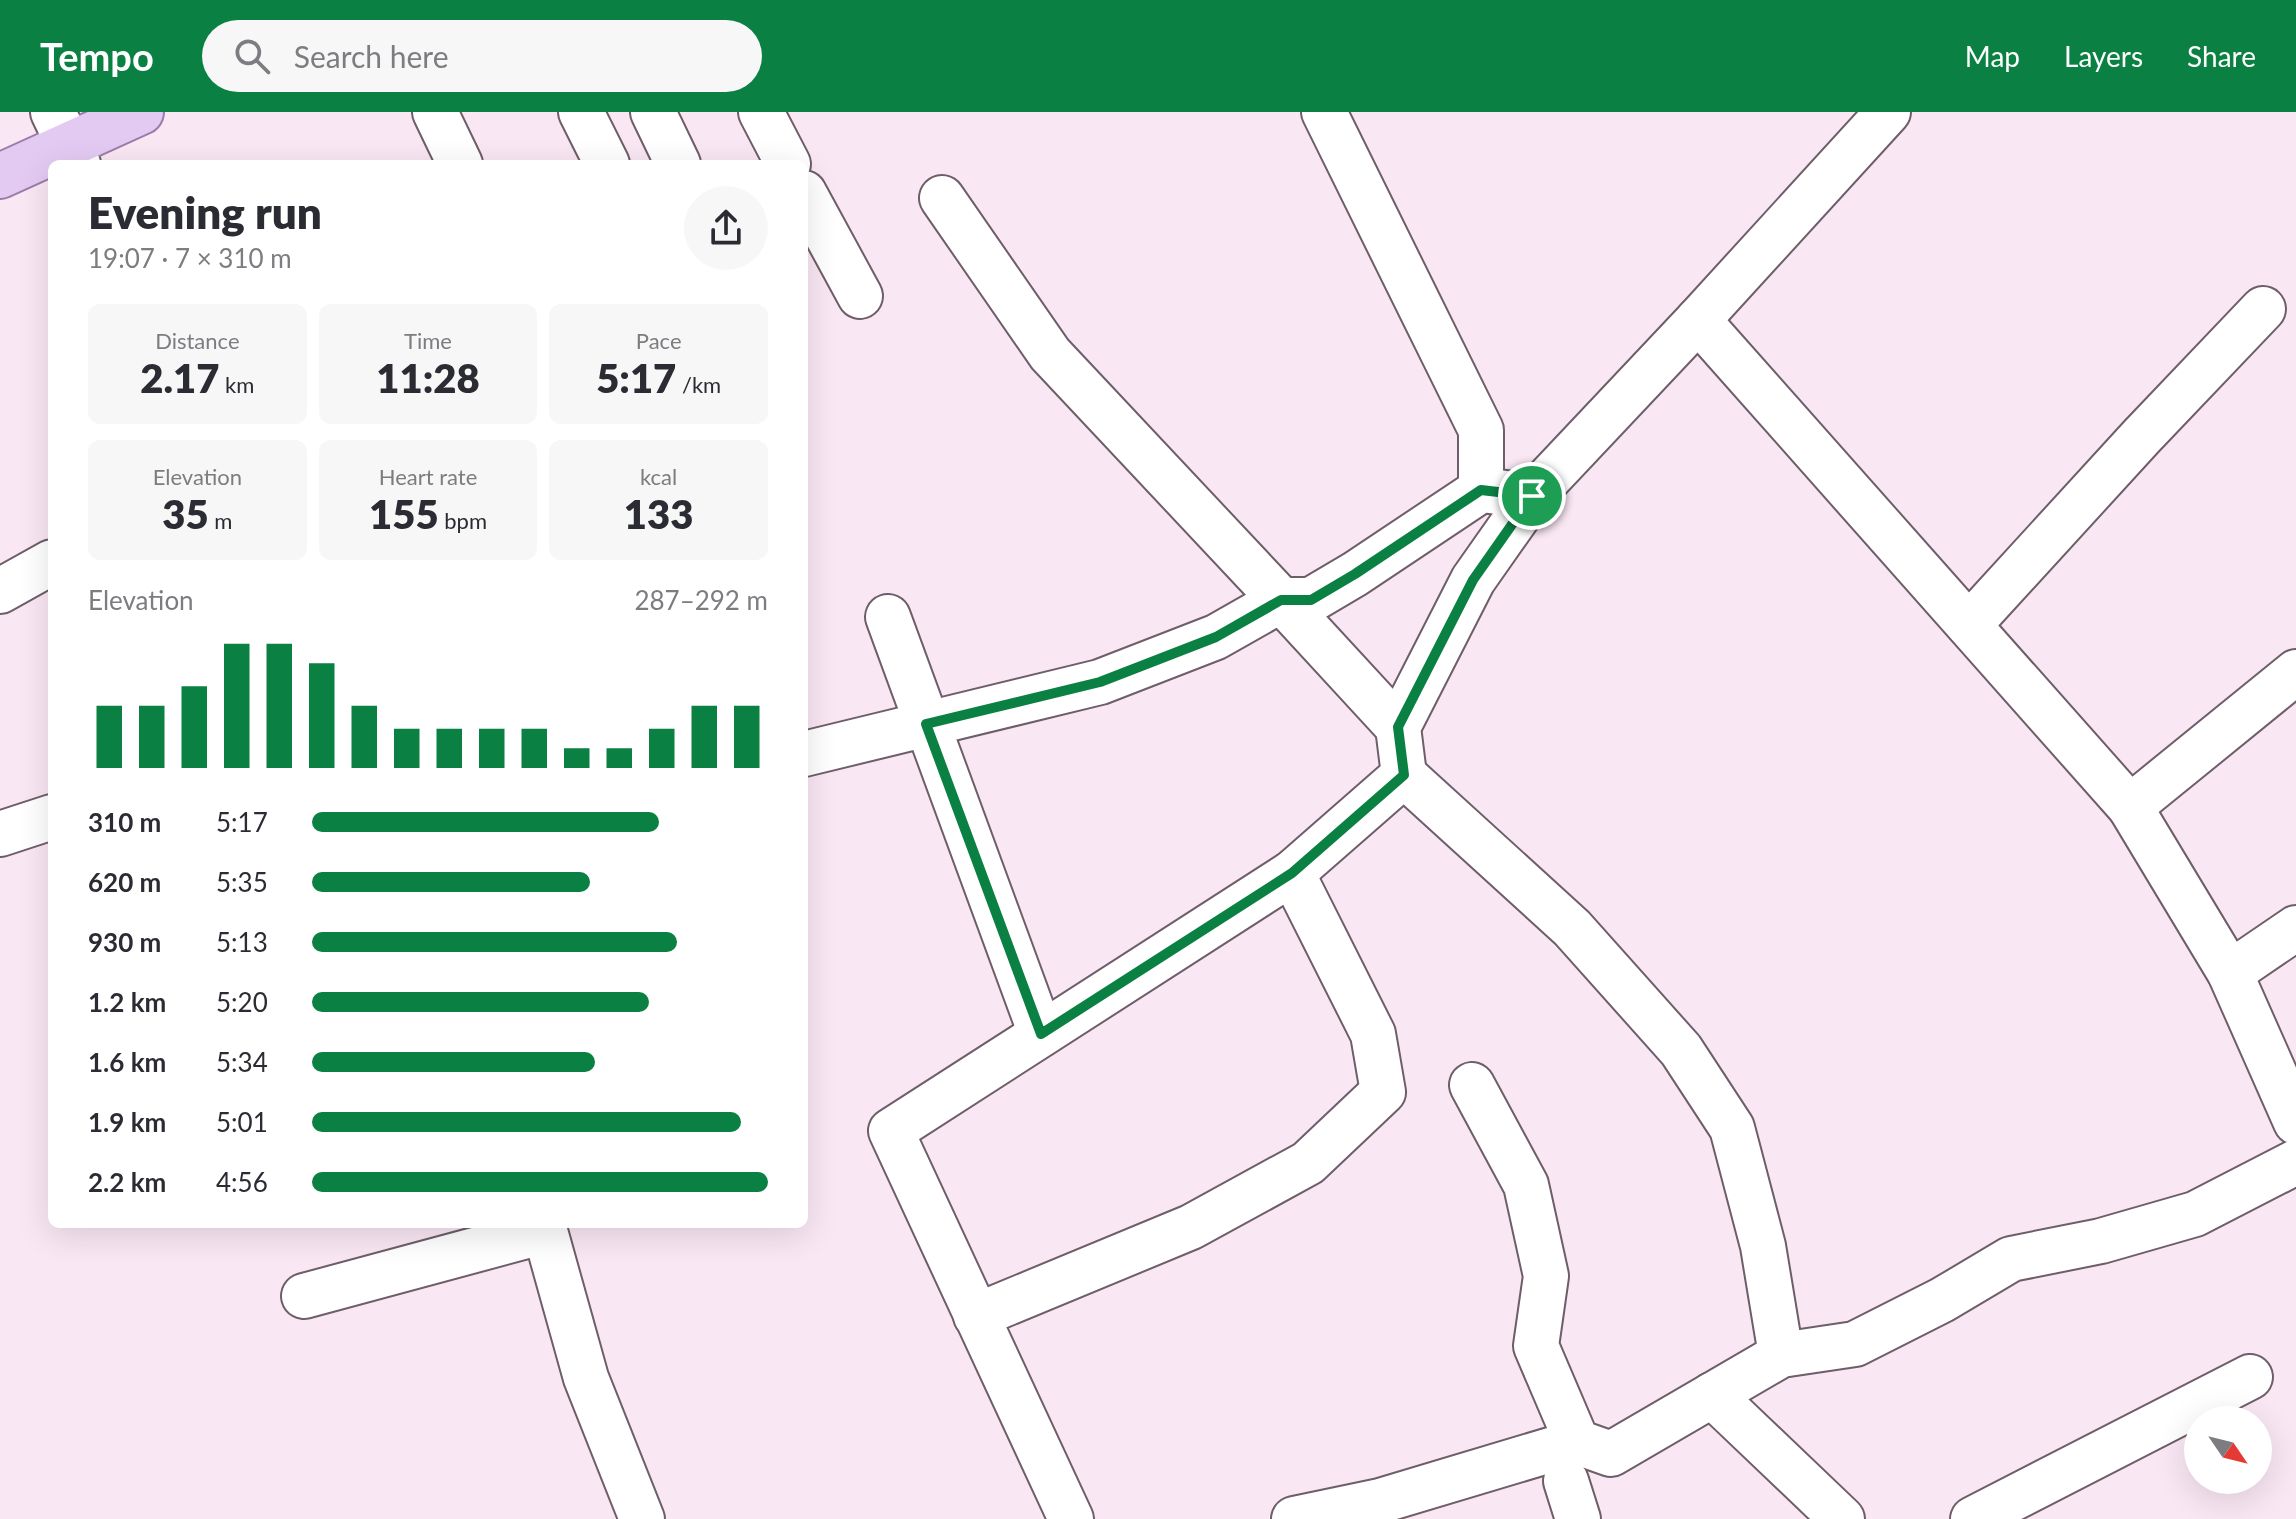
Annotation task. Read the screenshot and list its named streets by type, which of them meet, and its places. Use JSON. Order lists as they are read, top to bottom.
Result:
{
  "north": "bottom right",
  "page": {
    "header": "Tempo",
    "search": "Search here",
    "nav": ["Map", "Layers", "Share"],
    "heading": ["Evening run", "19:07 · 7 × 310 m"],
    "stats": [
      ["Distance", "2.17 km"],
      ["Time", "11:28"],
      ["Pace", "5:17 /km"],
      ["Elevation", "35 m"],
      ["Heart rate", "155 bpm"],
      ["kcal", "133"]
    ],
    "chart": ["Elevation", "287–292 m"],
    "list": [
      {
        "name": "310 m",
        "note": "5:17"
      },
      {
        "name": "620 m",
        "note": "5:35"
      },
      {
        "name": "930 m",
        "note": "5:13"
      },
      {
        "name": "1.2 km",
        "note": "5:20"
      },
      {
        "name": "1.6 km",
        "note": "5:34"
      },
      {
        "name": "1.9 km",
        "note": "5:01"
      },
      {
        "name": "2.2 km",
        "note": "4:56"
      }
    ]
  }
}
